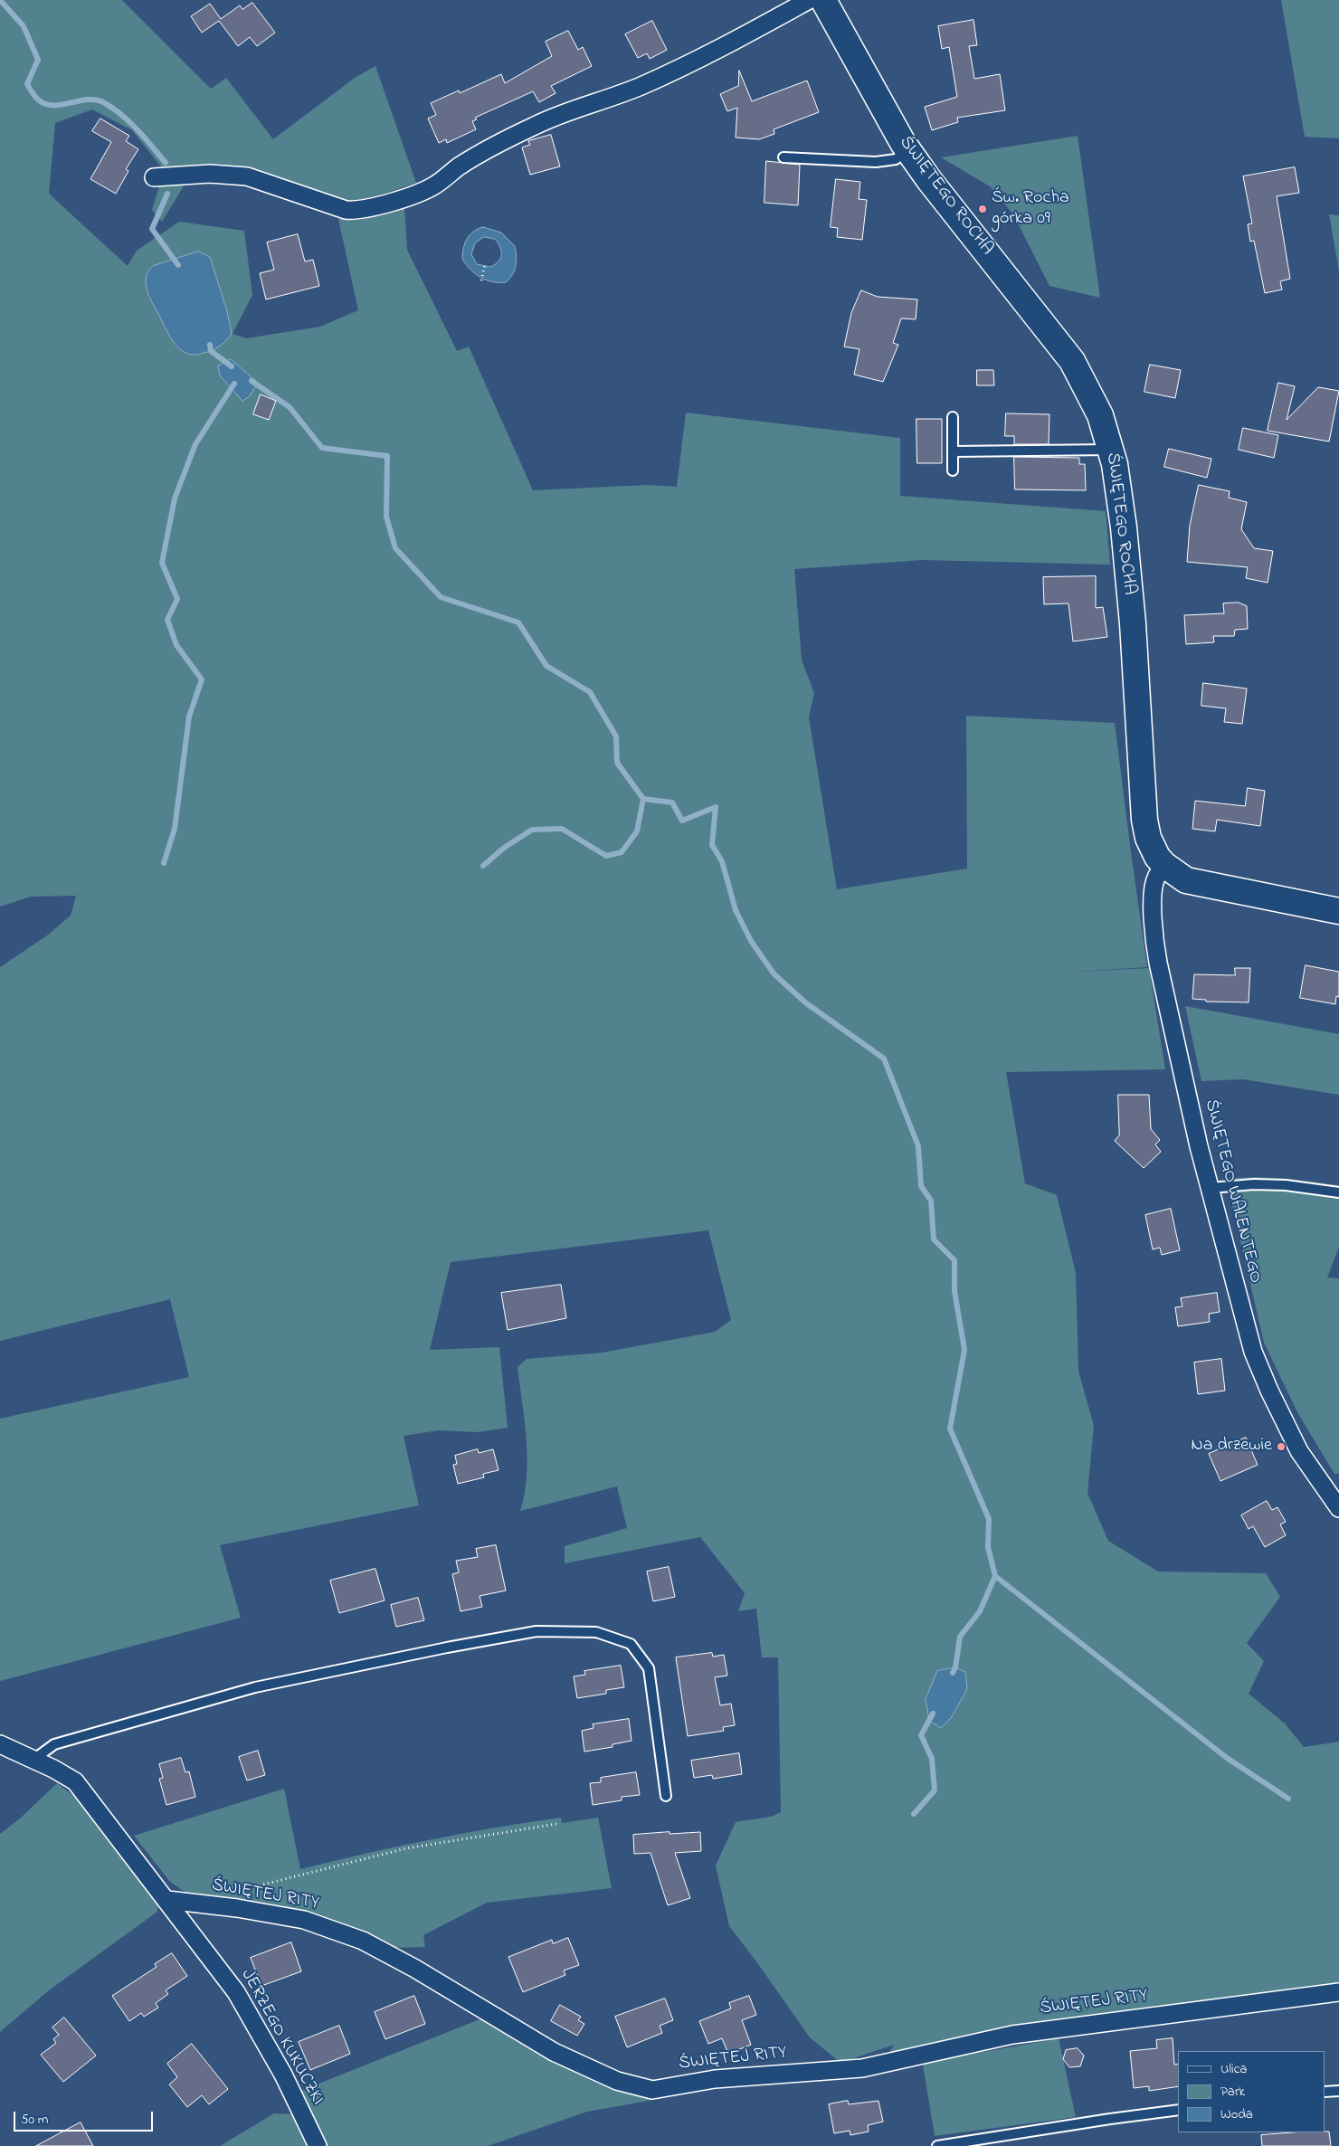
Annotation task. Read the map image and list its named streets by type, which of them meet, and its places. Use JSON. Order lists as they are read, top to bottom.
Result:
{
  "streets": {
    "street": [
      "ŚWIĘTEGO ROCHA",
      "ŚWIĘTEGO WALENTEGO",
      "ŚWIĘTEJ RITY",
      "JERZEGO KUKUCZKI"
    ]
  },
  "crossings": [
    ["ŚWIĘTEGO ROCHA", "ŚWIĘTEGO WALENTEGO"],
    ["ŚWIĘTEJ RITY", "JERZEGO KUKUCZKI"]
  ],
  "places": ["Św. Rocha górka 09", "Na drzewie"],
  "legend": ["Ulica", "Park", "Woda"],
  "scale_bar": "50 m"
}
